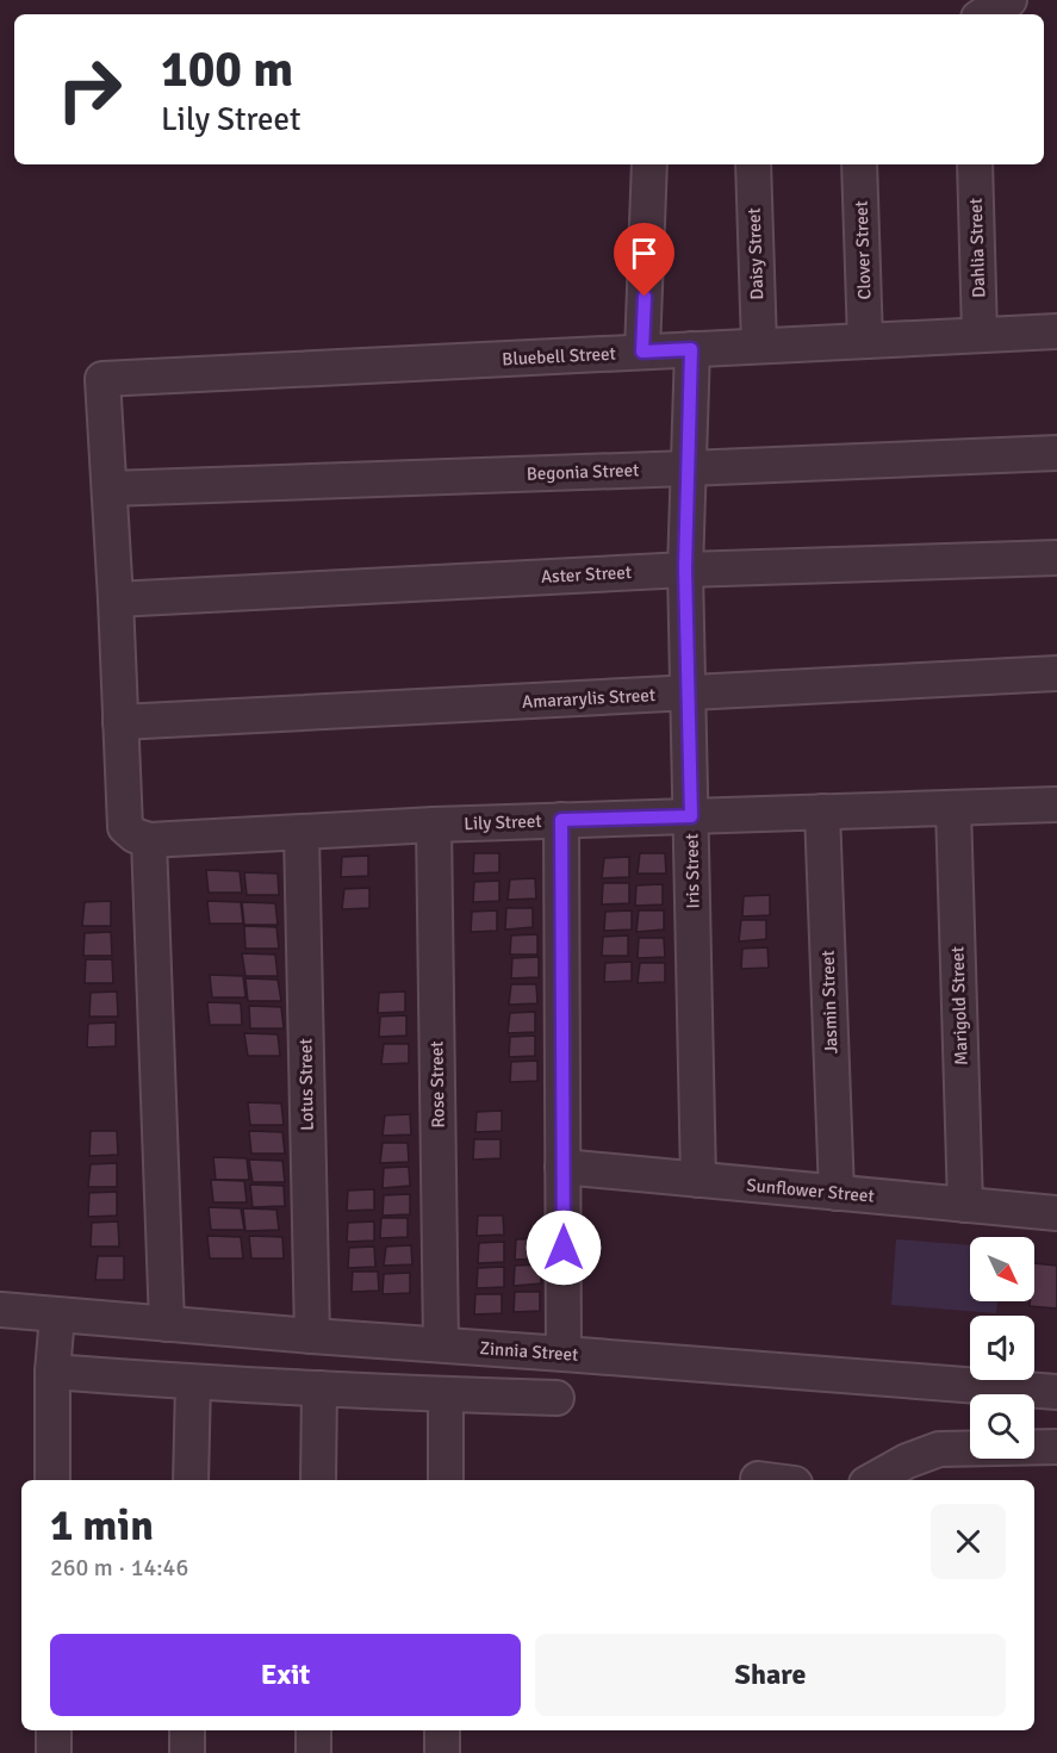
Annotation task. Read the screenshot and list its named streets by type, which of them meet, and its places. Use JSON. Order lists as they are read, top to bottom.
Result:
{
  "streets": {
    "street": [
      "Dahlia Street",
      "Clover Street",
      "Daisy Street",
      "Bluebell Street",
      "Begonia Street",
      "Aster Street",
      "Amararylis Street",
      "Lily Street",
      "Iris Street",
      "Jasmin Street",
      "Marigold Street",
      "Lotus Street",
      "Rose Street",
      "Sunflower Street",
      "Zinnia Street"
    ]
  },
  "crossings": [
    ["Dahlia Street", "Bluebell Street"],
    ["Clover Street", "Bluebell Street"],
    ["Daisy Street", "Bluebell Street"],
    ["Bluebell Street", "Begonia Street"],
    ["Bluebell Street", "Iris Street"],
    ["Begonia Street", "Iris Street"],
    ["Aster Street", "Iris Street"],
    ["Amararylis Street", "Iris Street"],
    ["Lily Street", "Iris Street"],
    ["Lily Street", "Jasmin Street"],
    ["Lily Street", "Marigold Street"],
    ["Lily Street", "Lotus Street"],
    ["Lily Street", "Rose Street"],
    ["Iris Street", "Sunflower Street"],
    ["Jasmin Street", "Sunflower Street"],
    ["Marigold Street", "Sunflower Street"],
    ["Lotus Street", "Zinnia Street"],
    ["Rose Street", "Zinnia Street"]
  ],
  "north": "bottom right",
  "page": {
    "turn": ["100 m", "Lily Street"],
    "heading": ["1 min", "260 m · 14:46"],
    "buttons": ["Exit", "Share"]
  }
}
